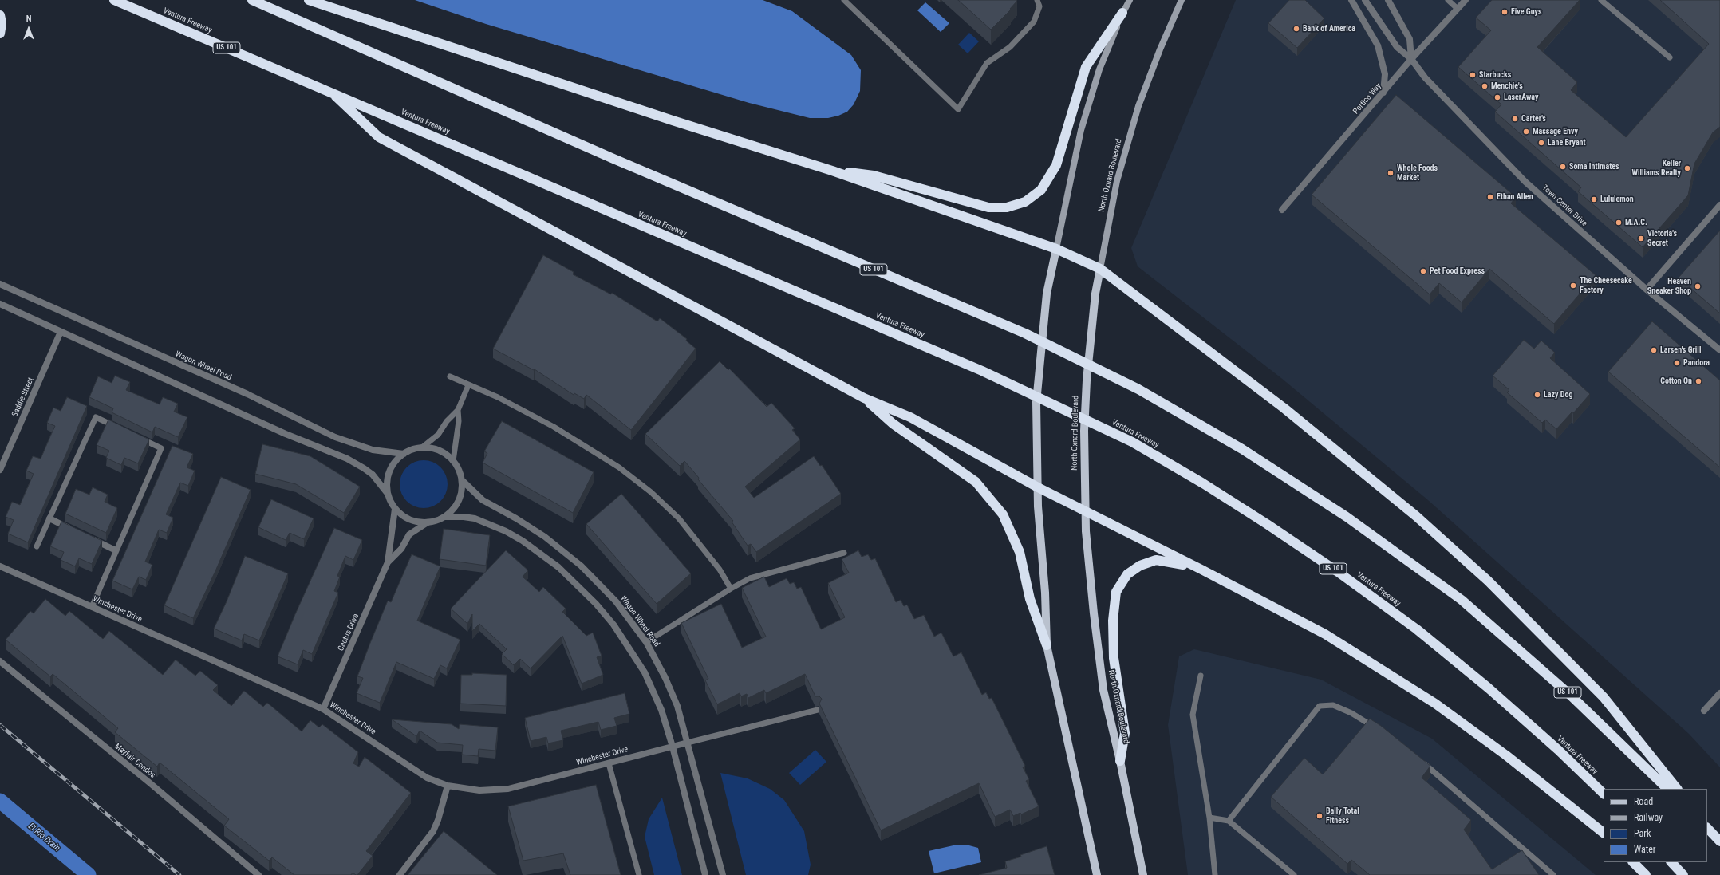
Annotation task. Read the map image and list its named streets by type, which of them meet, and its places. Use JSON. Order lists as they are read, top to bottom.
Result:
{
  "streets": {
    "highway": ["Ventura Freeway", "US 101"],
    "main road": ["North Oxnard Boulevard"],
    "street": [
      "Portico Way",
      "Town Center Drive",
      "Wagon Wheel Road",
      "Saddle Street",
      "Winchester Drive",
      "Cactus Drive",
      "Mayfair Condos"
    ]
  },
  "crossings": [
    ["Portico Way", "Town Center Drive"],
    ["Wagon Wheel Road", "Winchester Drive"],
    ["Wagon Wheel Road", "Cactus Drive"],
    ["Winchester Drive", "Cactus Drive"]
  ],
  "water": ["El Rio Drain"],
  "places": [
    "Five Guys",
    "Bank of America",
    "Starbucks",
    "Menchie's",
    "LaserAway",
    "Carter's",
    "Massage Envy",
    "Lane Bryant",
    "Soma Intimates",
    "Keller Williams Realty",
    "Whole Foods Market",
    "Ethan Allen",
    "Lululemon",
    "M.A.C.",
    "Victoria's Secret",
    "Pet Food Express",
    "The Cheesecake Factory",
    "Heaven Sneaker Shop",
    "Larsen's Grill",
    "Pandora",
    "Cotton On",
    "Lazy Dog",
    "Bally Total Fitness"
  ],
  "legend": [
    "Road",
    "Railway",
    "Park",
    "Water"
  ],
  "north": "top"
}
